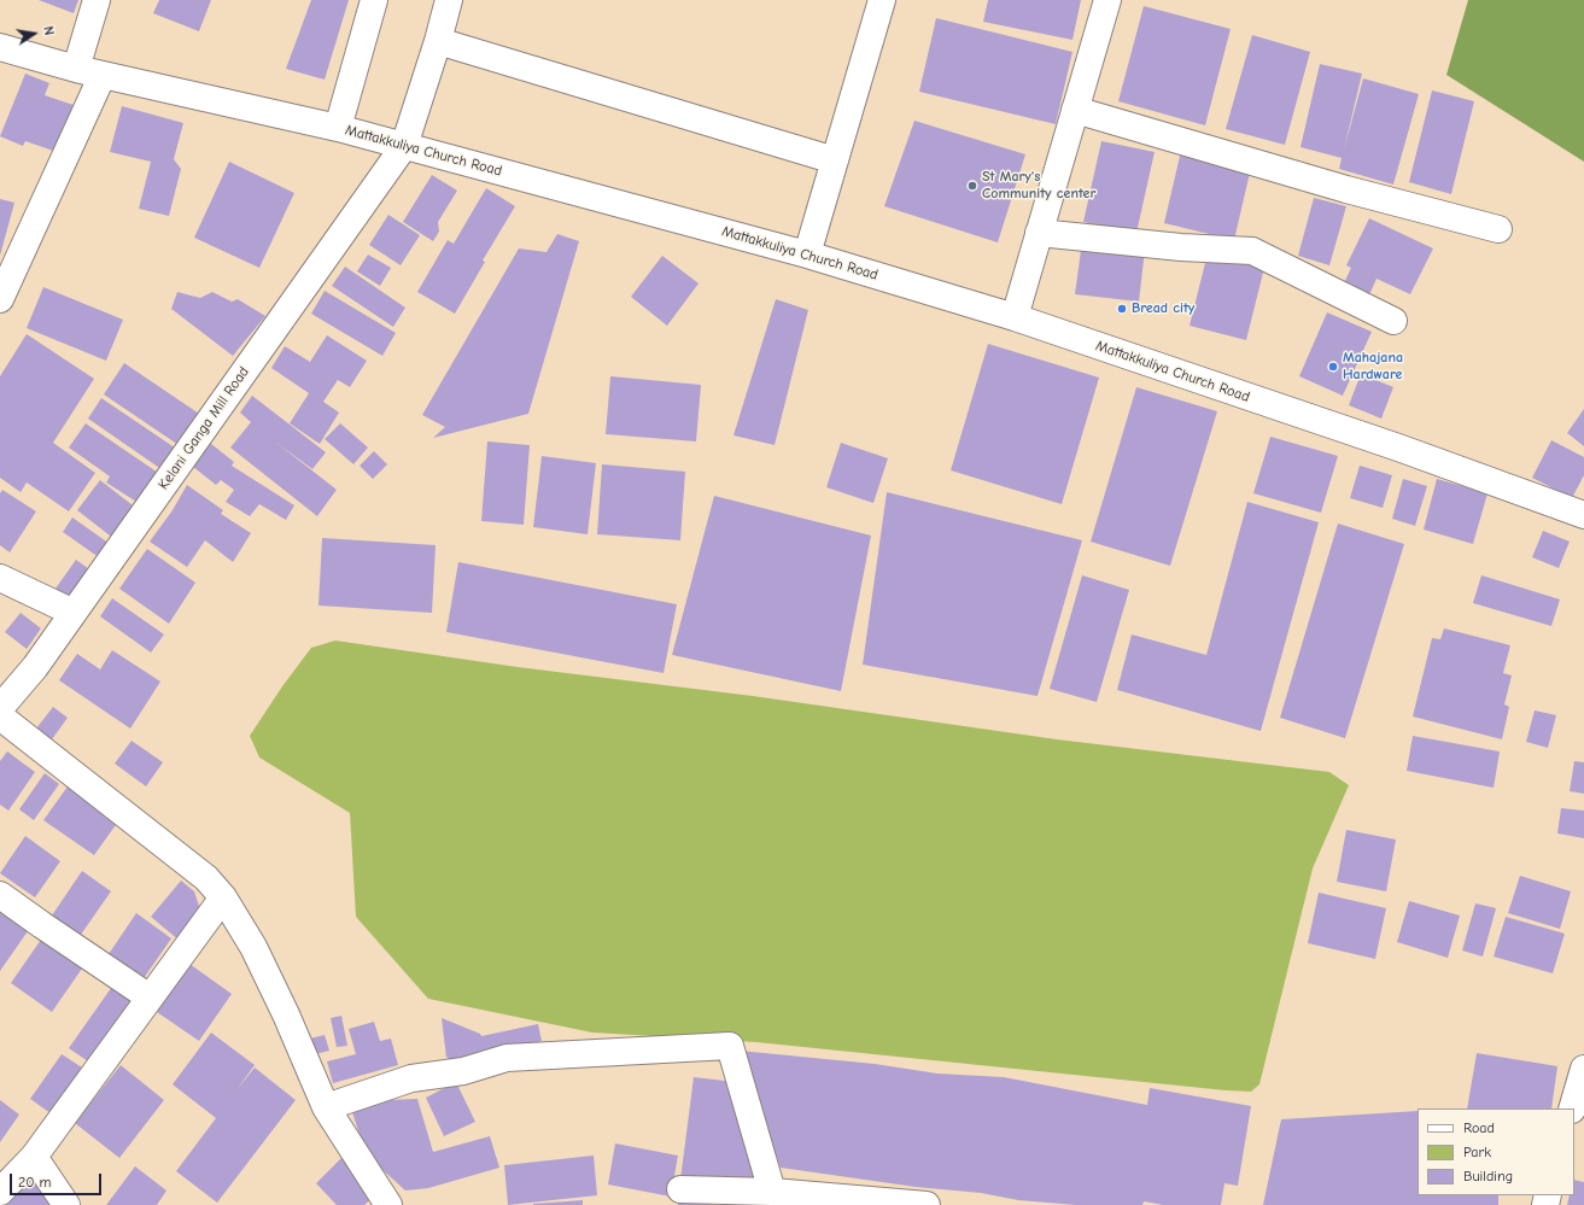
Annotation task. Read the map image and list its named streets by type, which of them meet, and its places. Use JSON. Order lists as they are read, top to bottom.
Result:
{
  "streets": {
    "street": ["Mattakkuliya Church Road", "Kelani Ganga Mill Road"]
  },
  "crossings": [
    ["Mattakkuliya Church Road", "Kelani Ganga Mill Road"]
  ],
  "places": ["St Mary's Community center", "Bread city", "Mahajana Hardware"],
  "legend": ["Road", "Park", "Building"],
  "scale_bar": "20 m",
  "north": "right"
}
